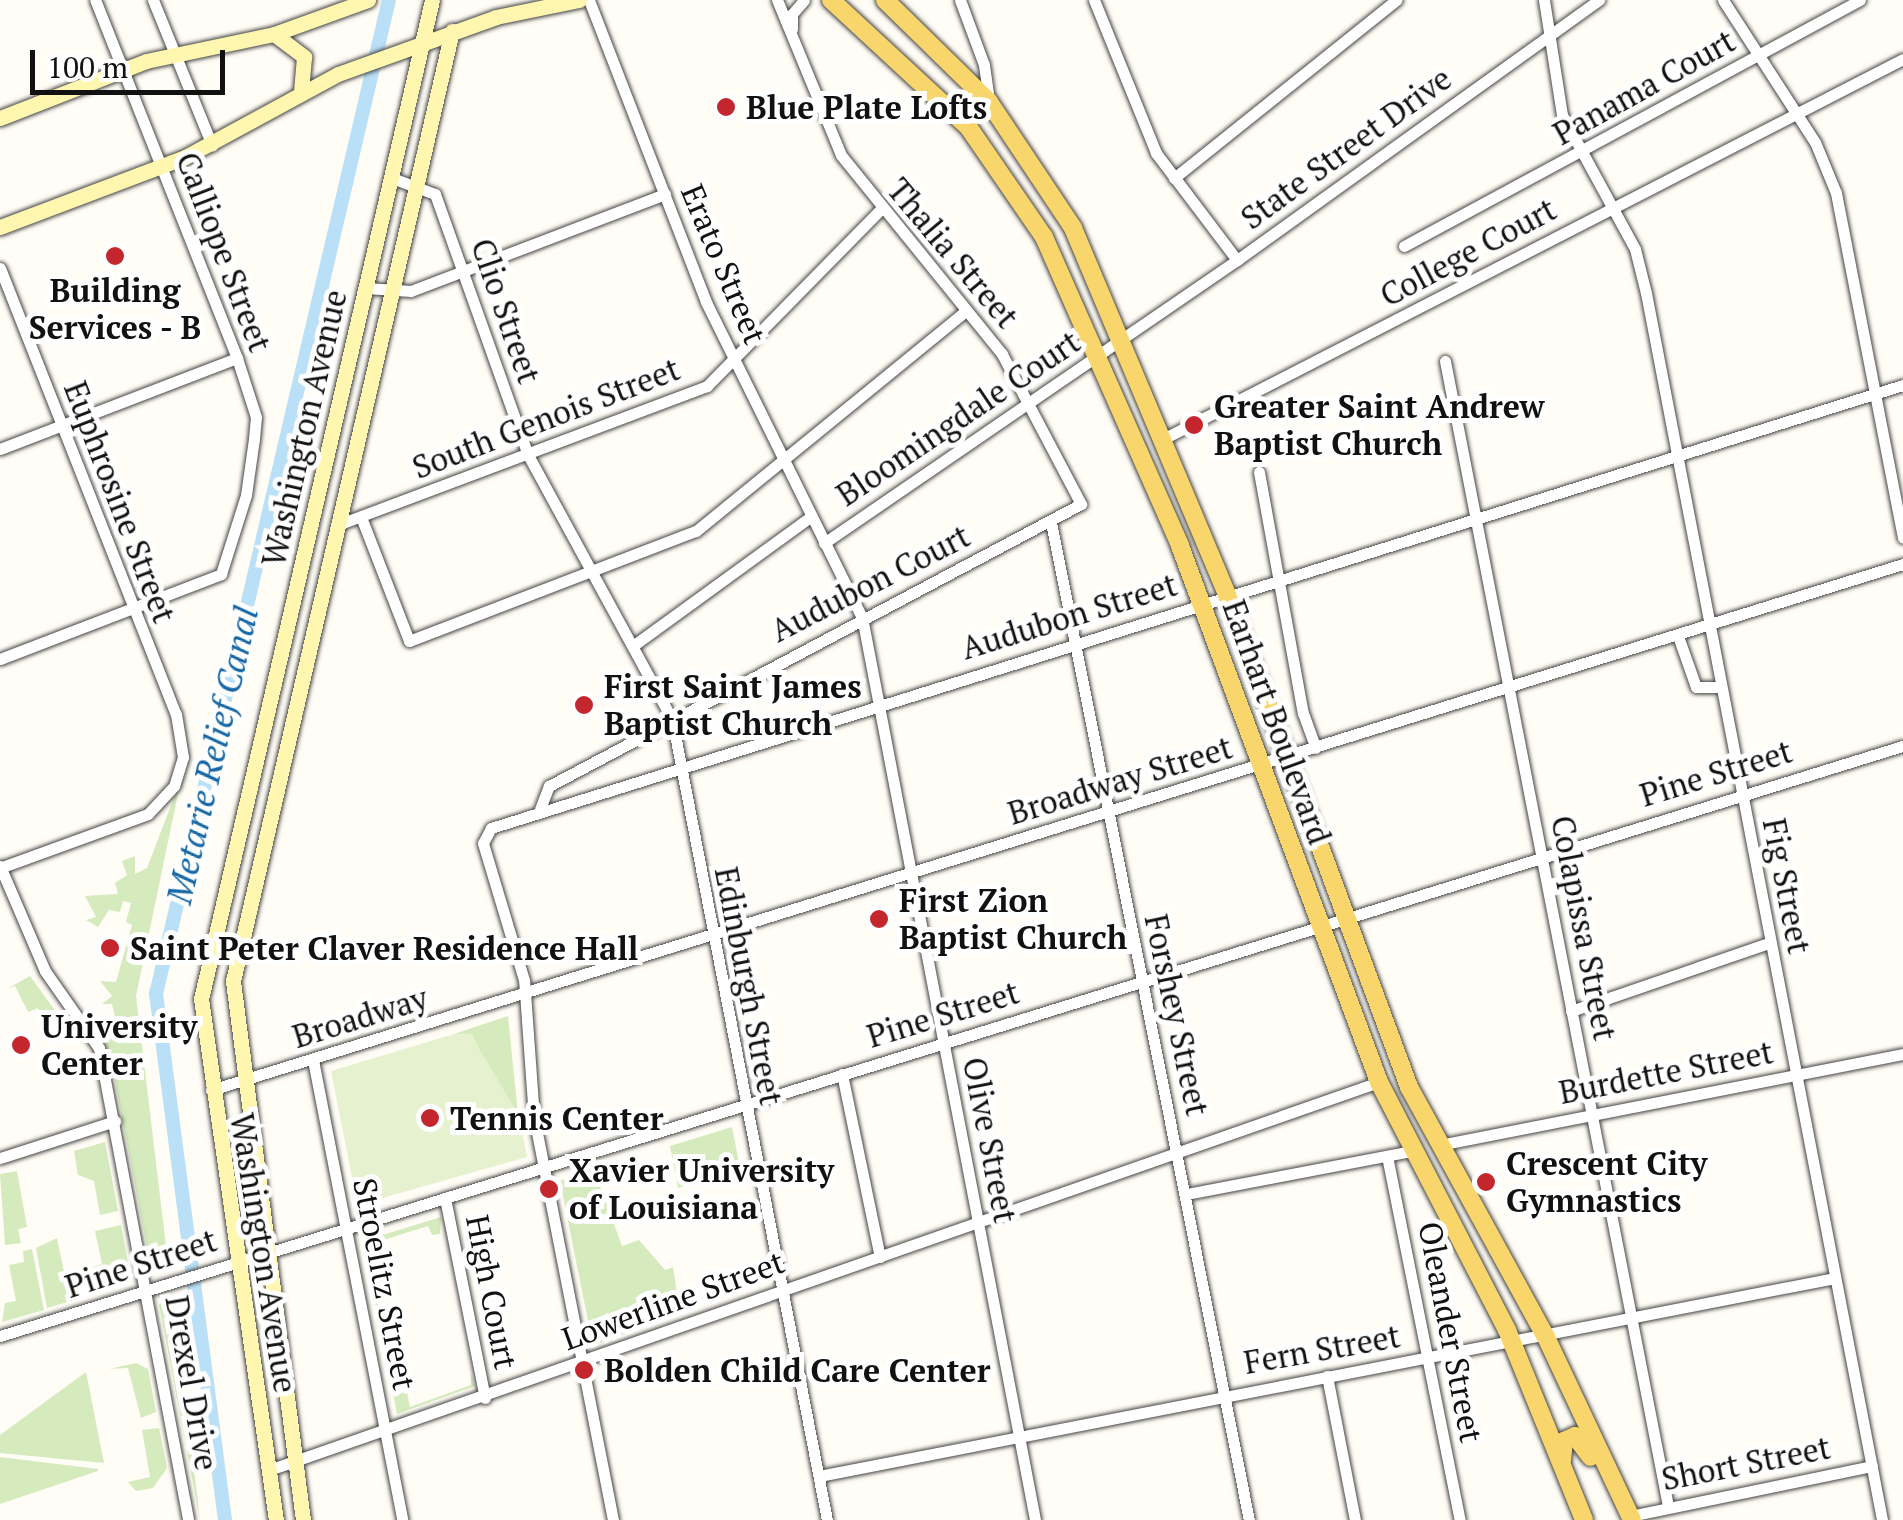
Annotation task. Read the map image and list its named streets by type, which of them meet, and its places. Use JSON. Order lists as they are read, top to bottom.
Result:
{
  "streets": {
    "main road": ["Earhart Boulevard"],
    "street": [
      "Panama Court",
      "State Street Drive",
      "Calliope Street",
      "College Court",
      "Thalia Street",
      "Erato Street",
      "Clio Street",
      "South Genois Street",
      "Bloomingdale Court",
      "Washington Avenue",
      "Euphrosine Street",
      "Audubon Court",
      "Audubon Street",
      "Pine Street",
      "Broadway Street",
      "Fig Street",
      "Colapissa Street",
      "Edinburgh Street",
      "Forshey Street",
      "Broadway",
      "Burdette Street",
      "Olive Street",
      "Stroelitz Street",
      "High Court",
      "Lowerline Street",
      "Oleander Street",
      "Fern Street",
      "Drexel Drive",
      "Short Street"
    ]
  },
  "crossings": [
    ["Panama Court", "Fig Street"],
    ["State Street Drive", "Bloomingdale Court"],
    ["State Street Drive", "Earhart Boulevard"],
    ["State Street Drive", "Fig Street"],
    ["Calliope Street", "Euphrosine Street"],
    ["College Court", "Earhart Boulevard"],
    ["College Court", "Fig Street"],
    ["Thalia Street", "South Genois Street"],
    ["Thalia Street", "Bloomingdale Court"],
    ["Thalia Street", "Audubon Court"],
    ["Erato Street", "South Genois Street"],
    ["Erato Street", "Bloomingdale Court"],
    ["Erato Street", "Olive Street"],
    ["Clio Street", "South Genois Street"],
    ["Clio Street", "Bloomingdale Court"],
    ["Clio Street", "Washington Avenue"],
    ["Clio Street", "Edinburgh Street"],
    ["South Genois Street", "Washington Avenue"],
    ["Bloomingdale Court", "Earhart Boulevard"],
    ["Bloomingdale Court", "Edinburgh Street"],
    ["Bloomingdale Court", "Olive Street"],
    ["Washington Avenue", "Pine Street"],
    ["Washington Avenue", "Broadway"],
    ["Washington Avenue", "Lowerline Street"],
    ["Euphrosine Street", "Drexel Drive"],
    ["Audubon Court", "Audubon Street"],
    ["Audubon Court", "Edinburgh Street"],
    ["Audubon Court", "Forshey Street"],
    ["Audubon Court", "Olive Street"],
    ["Audubon Street", "Earhart Boulevard"],
    ["Audubon Street", "Broadway Street"],
    ["Audubon Street", "Fig Street"],
    ["Audubon Street", "Colapissa Street"],
    ["Audubon Street", "Edinburgh Street"],
    ["Audubon Street", "Forshey Street"],
    ["Audubon Street", "Broadway"],
    ["Audubon Street", "Olive Street"],
    ["Earhart Boulevard", "Pine Street"],
    ["Earhart Boulevard", "Broadway Street"],
    ["Earhart Boulevard", "Burdette Street"],
    ["Earhart Boulevard", "Lowerline Street"],
    ["Earhart Boulevard", "Fern Street"],
    ["Earhart Boulevard", "Short Street"],
    ["Pine Street", "Fig Street"],
    ["Pine Street", "Colapissa Street"],
    ["Pine Street", "Edinburgh Street"],
    ["Pine Street", "Forshey Street"],
    ["Pine Street", "Olive Street"],
    ["Pine Street", "Stroelitz Street"],
    ["Pine Street", "High Court"],
    ["Pine Street", "Drexel Drive"],
    ["Broadway Street", "Fig Street"],
    ["Broadway Street", "Colapissa Street"],
    ["Broadway Street", "Edinburgh Street"],
    ["Broadway Street", "Forshey Street"],
    ["Broadway Street", "Broadway"],
    ["Broadway Street", "Olive Street"],
    ["Fig Street", "Burdette Street"],
    ["Fig Street", "Fern Street"],
    ["Fig Street", "Short Street"],
    ["Colapissa Street", "Burdette Street"],
    ["Colapissa Street", "Fern Street"],
    ["Colapissa Street", "Short Street"],
    ["Edinburgh Street", "Lowerline Street"],
    ["Edinburgh Street", "Fern Street"],
    ["Forshey Street", "Lowerline Street"],
    ["Forshey Street", "Fern Street"],
    ["Broadway", "Stroelitz Street"],
    ["Olive Street", "Lowerline Street"],
    ["Olive Street", "Fern Street"],
    ["Stroelitz Street", "Lowerline Street"],
    ["High Court", "Lowerline Street"],
    ["Oleander Street", "Fern Street"]
  ],
  "water": ["Metarie Relief Canal"],
  "places": [
    "Blue Plate Lofts",
    "Building Services - B",
    "Greater Saint Andrew Baptist Church",
    "First Saint James Baptist Church",
    "First Zion Baptist Church",
    "Saint Peter Claver Residence Hall",
    "University Center",
    "Tennis Center",
    "Crescent City Gymnastics",
    "Xavier University of Louisiana",
    "Bolden Child Care Center"
  ],
  "scale_bar": "100 m"
}
